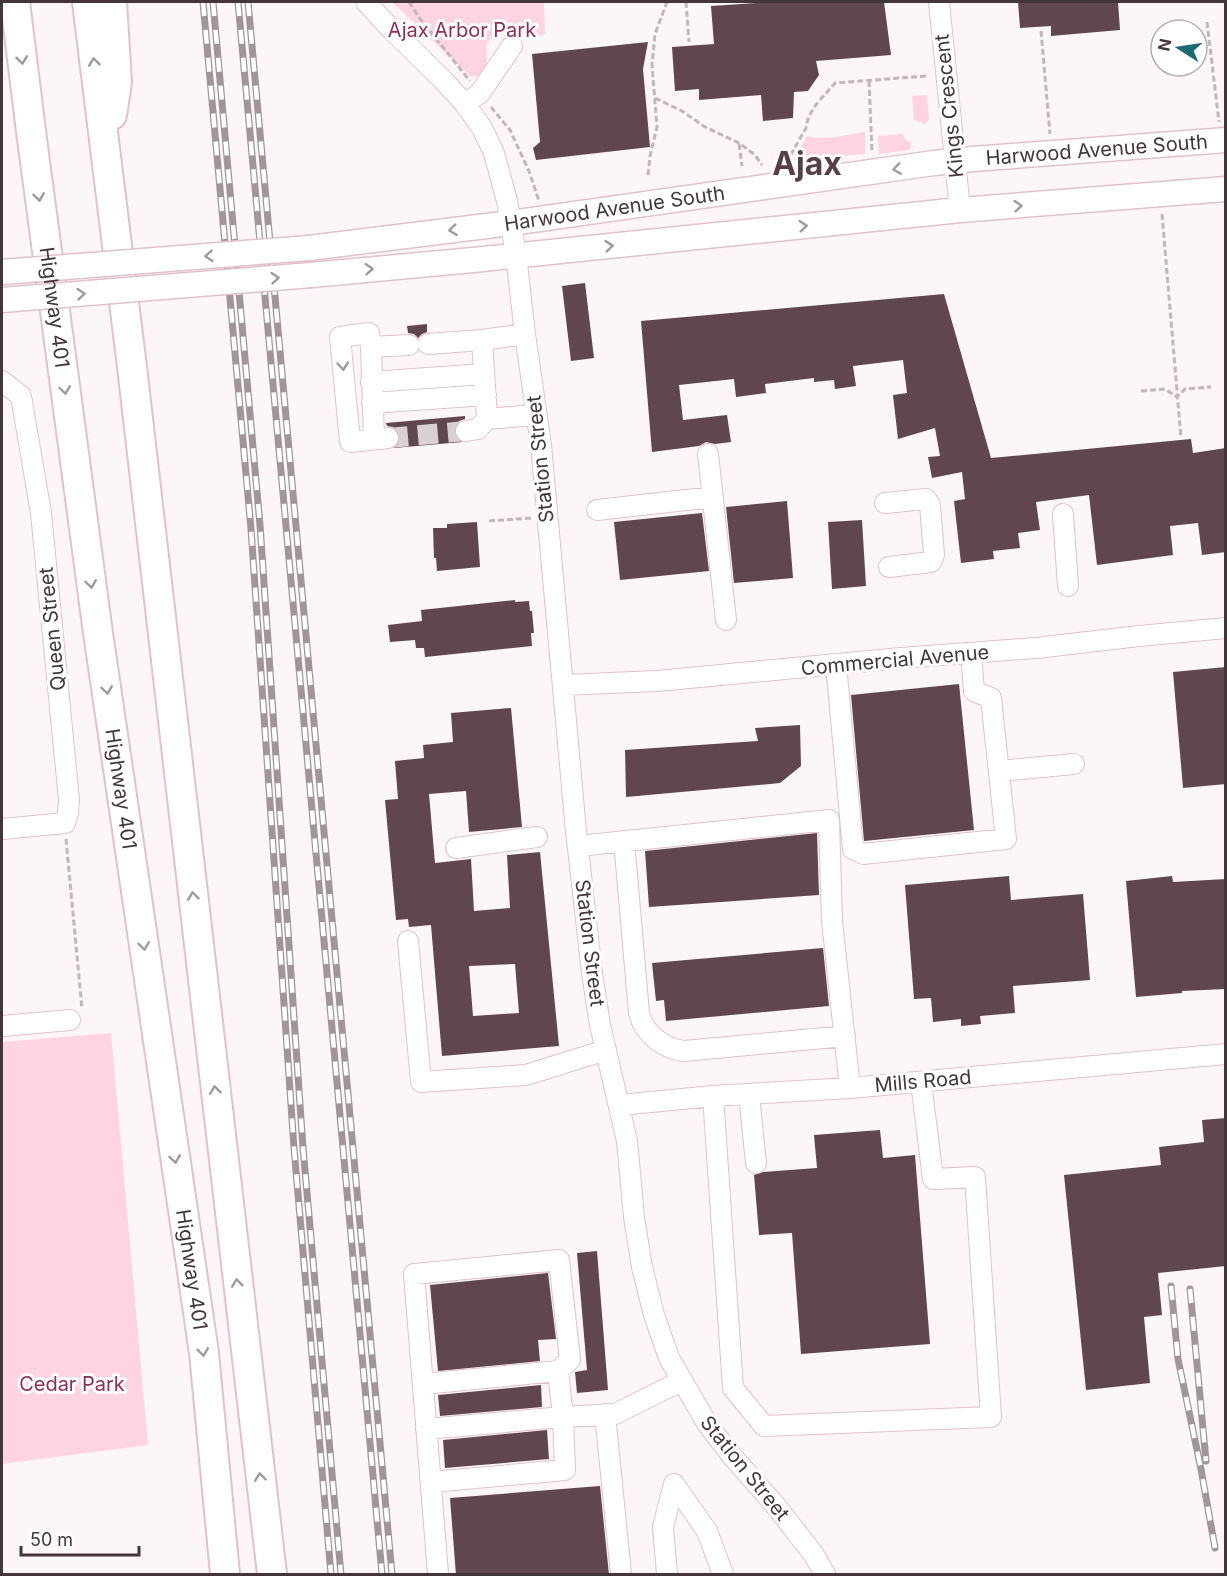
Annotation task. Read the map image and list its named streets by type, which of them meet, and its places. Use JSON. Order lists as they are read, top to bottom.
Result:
{
  "streets": {
    "highway": ["Highway 401"],
    "main road": ["Harwood Avenue South"],
    "street": [
      "Kings Crescent",
      "Station Street",
      "Queen Street",
      "Commercial Avenue",
      "Mills Road"
    ]
  },
  "crossings": [
    ["Kings Crescent", "Harwood Avenue South"],
    ["Harwood Avenue South", "Station Street"],
    ["Station Street", "Commercial Avenue"],
    ["Station Street", "Mills Road"]
  ],
  "districts": ["Ajax"],
  "parks": ["Ajax Arbor Park", "Cedar Park"],
  "scale_bar": "50 m",
  "north": "left"
}
